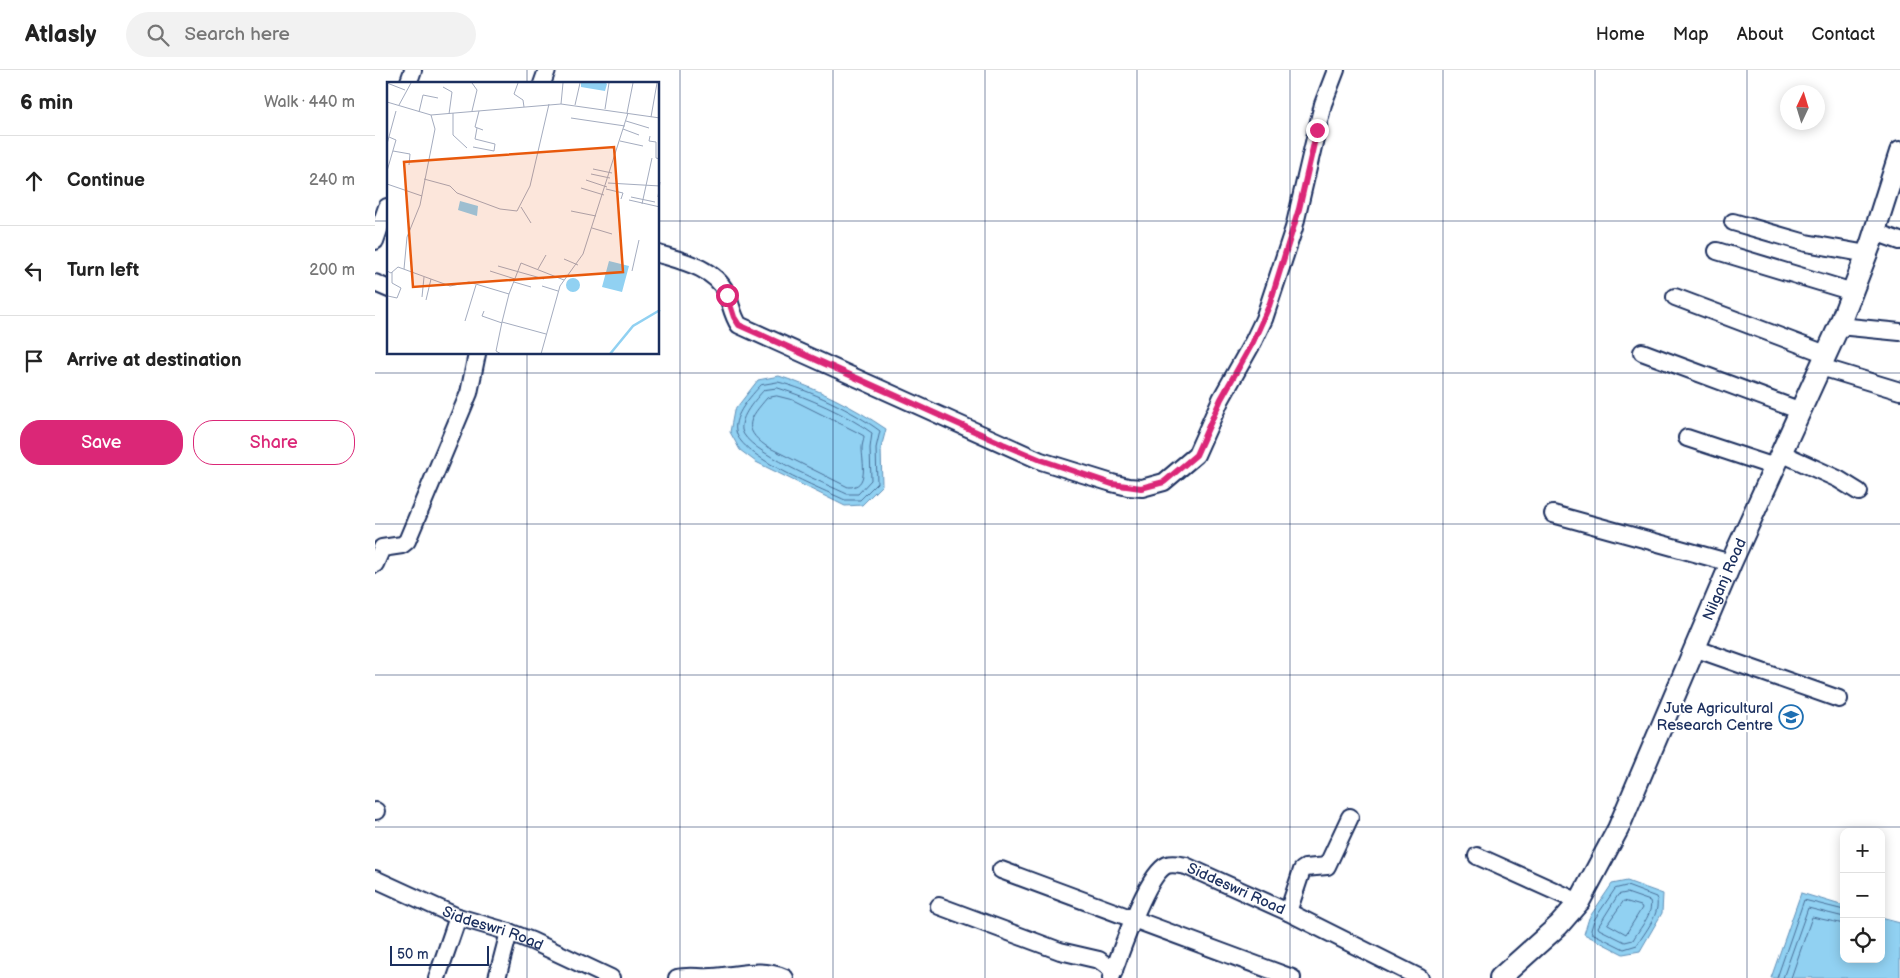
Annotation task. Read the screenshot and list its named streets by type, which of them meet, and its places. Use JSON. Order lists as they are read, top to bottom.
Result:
{
  "streets": {
    "street": ["Nilganj Road", "Siddeswri Road"]
  },
  "places": {
    "school or university": ["Jute Agricultural Research Centre"]
  },
  "scale_bar": "50 m",
  "north": "top",
  "page": {
    "header": "Atlasly",
    "search": "Search here",
    "nav": [
      "Home",
      "Map",
      "About",
      "Contact"
    ],
    "heading": ["6 min", "Walk · 440 m"],
    "list": [
      ["Continue", "240 m"],
      ["Turn left", "200 m"],
      "Arrive at destination"
    ],
    "buttons": ["Save", "Share"],
    "map_buttons": ["+", "−"],
    "scale": "50 m"
  }
}
